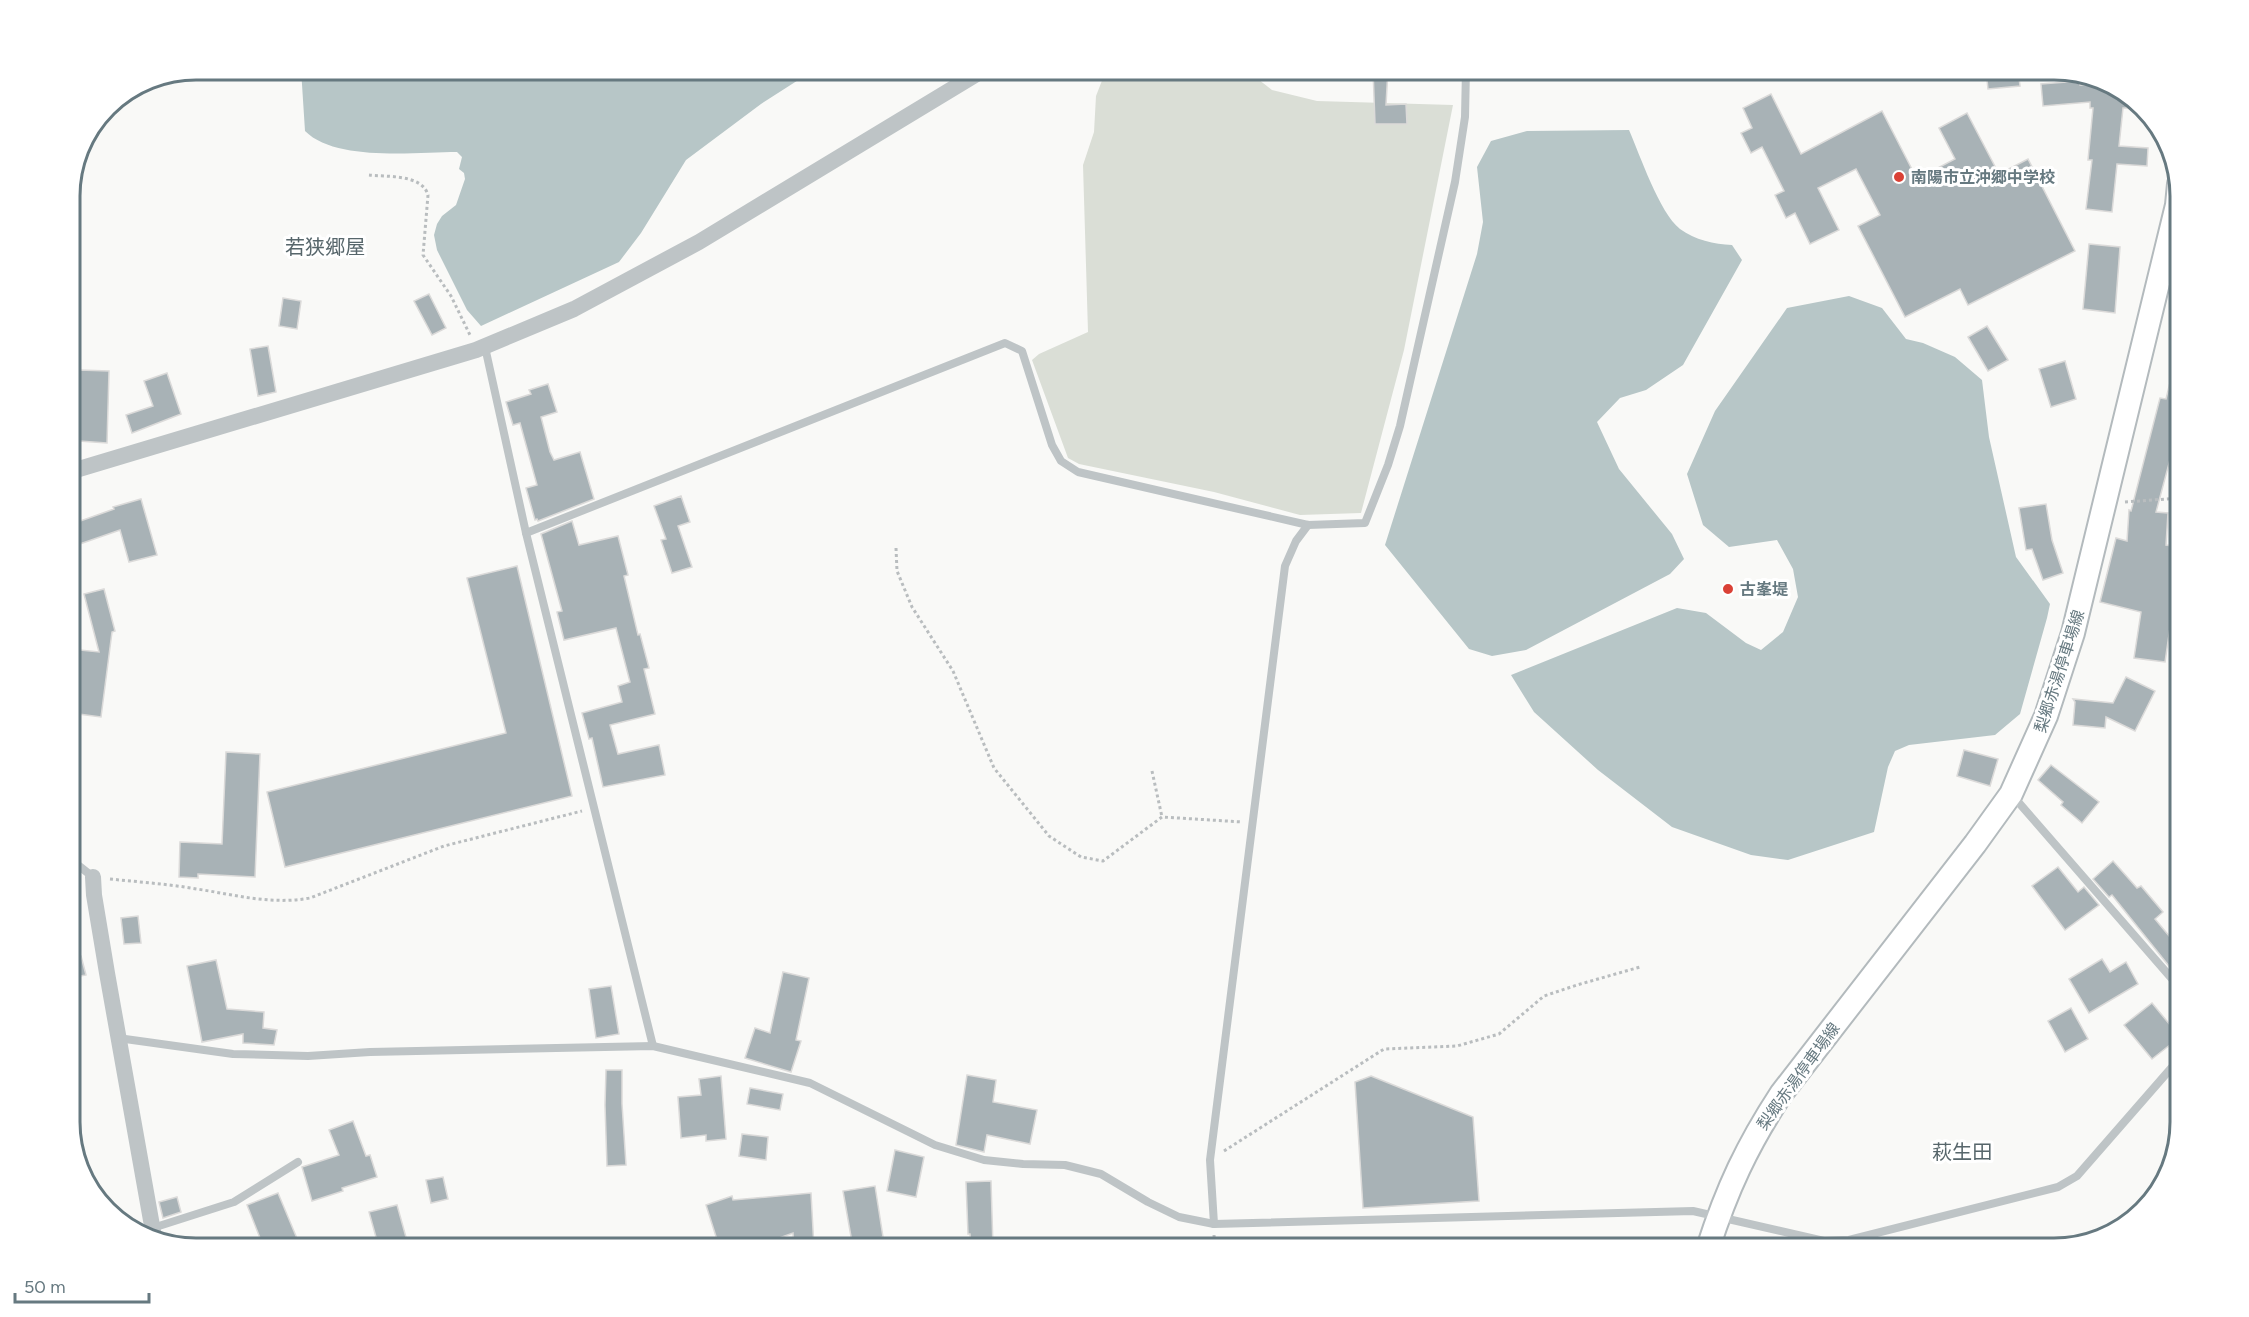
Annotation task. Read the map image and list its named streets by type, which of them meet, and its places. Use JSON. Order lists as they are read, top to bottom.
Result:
{
  "streets": {
    "main road": ["梨郷赤湯停車場線"]
  },
  "districts": ["若狭郷屋", "萩生田"],
  "places": ["南陽市立沖郷中学校", "古峯堤"],
  "scale_bar": "50 m"
}
